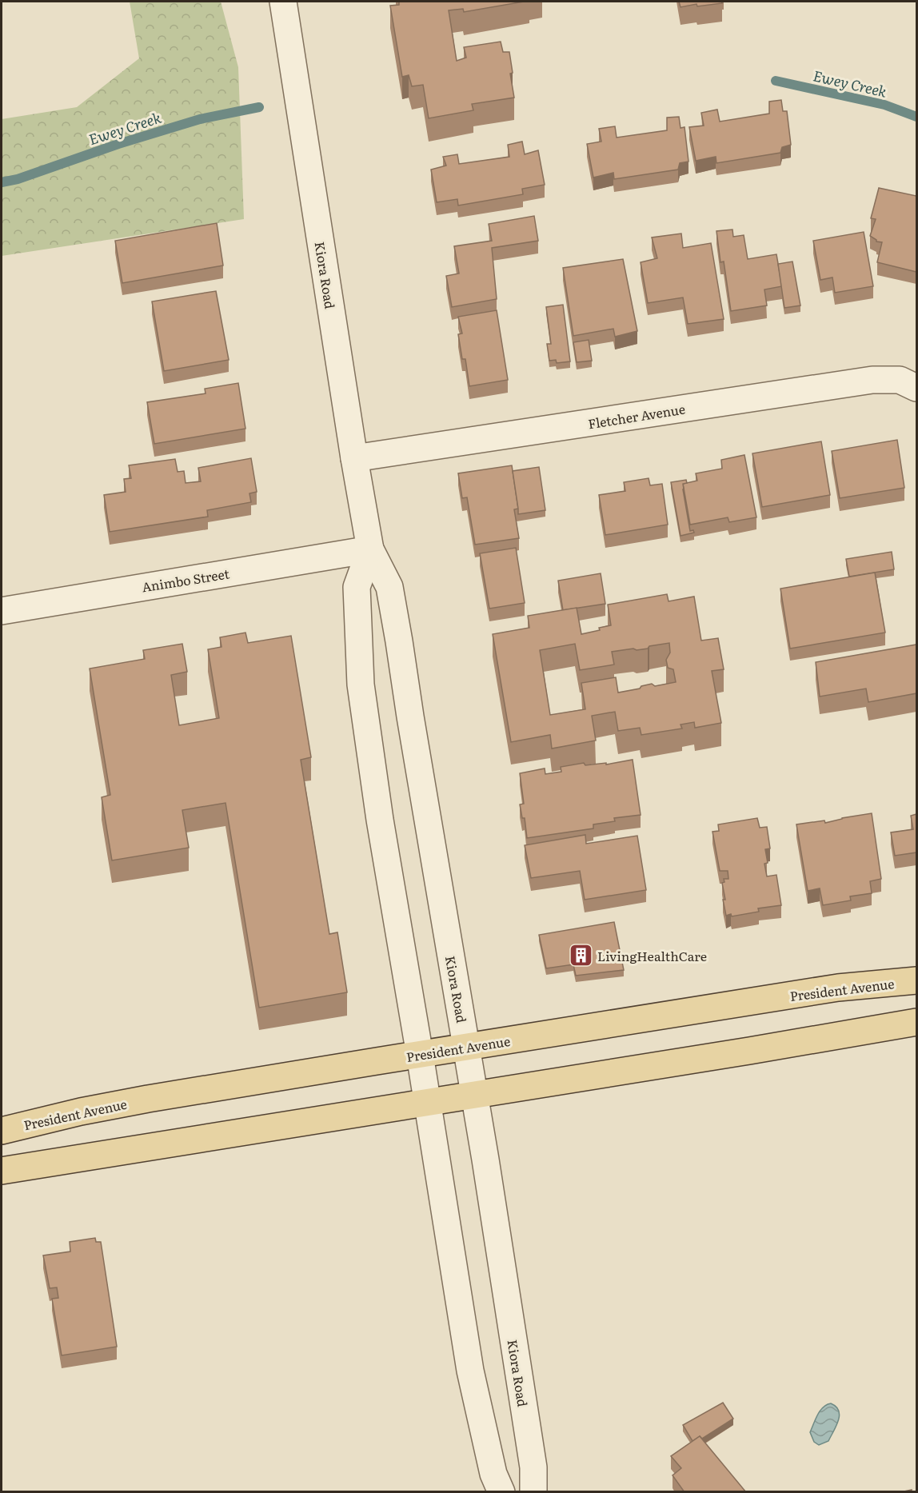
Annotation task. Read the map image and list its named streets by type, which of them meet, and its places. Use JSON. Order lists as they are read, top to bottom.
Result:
{
  "streets": {
    "main road": ["President Avenue"],
    "street": ["Kiora Road", "Fletcher Avenue", "Animbo Street"]
  },
  "crossings": [
    ["Kiora Road", "Fletcher Avenue"],
    ["Kiora Road", "Animbo Street"],
    ["Kiora Road", "President Avenue"]
  ],
  "water": ["Ewey Creek"],
  "places": {
    "building": ["LivingHealthCare"]
  }
}
